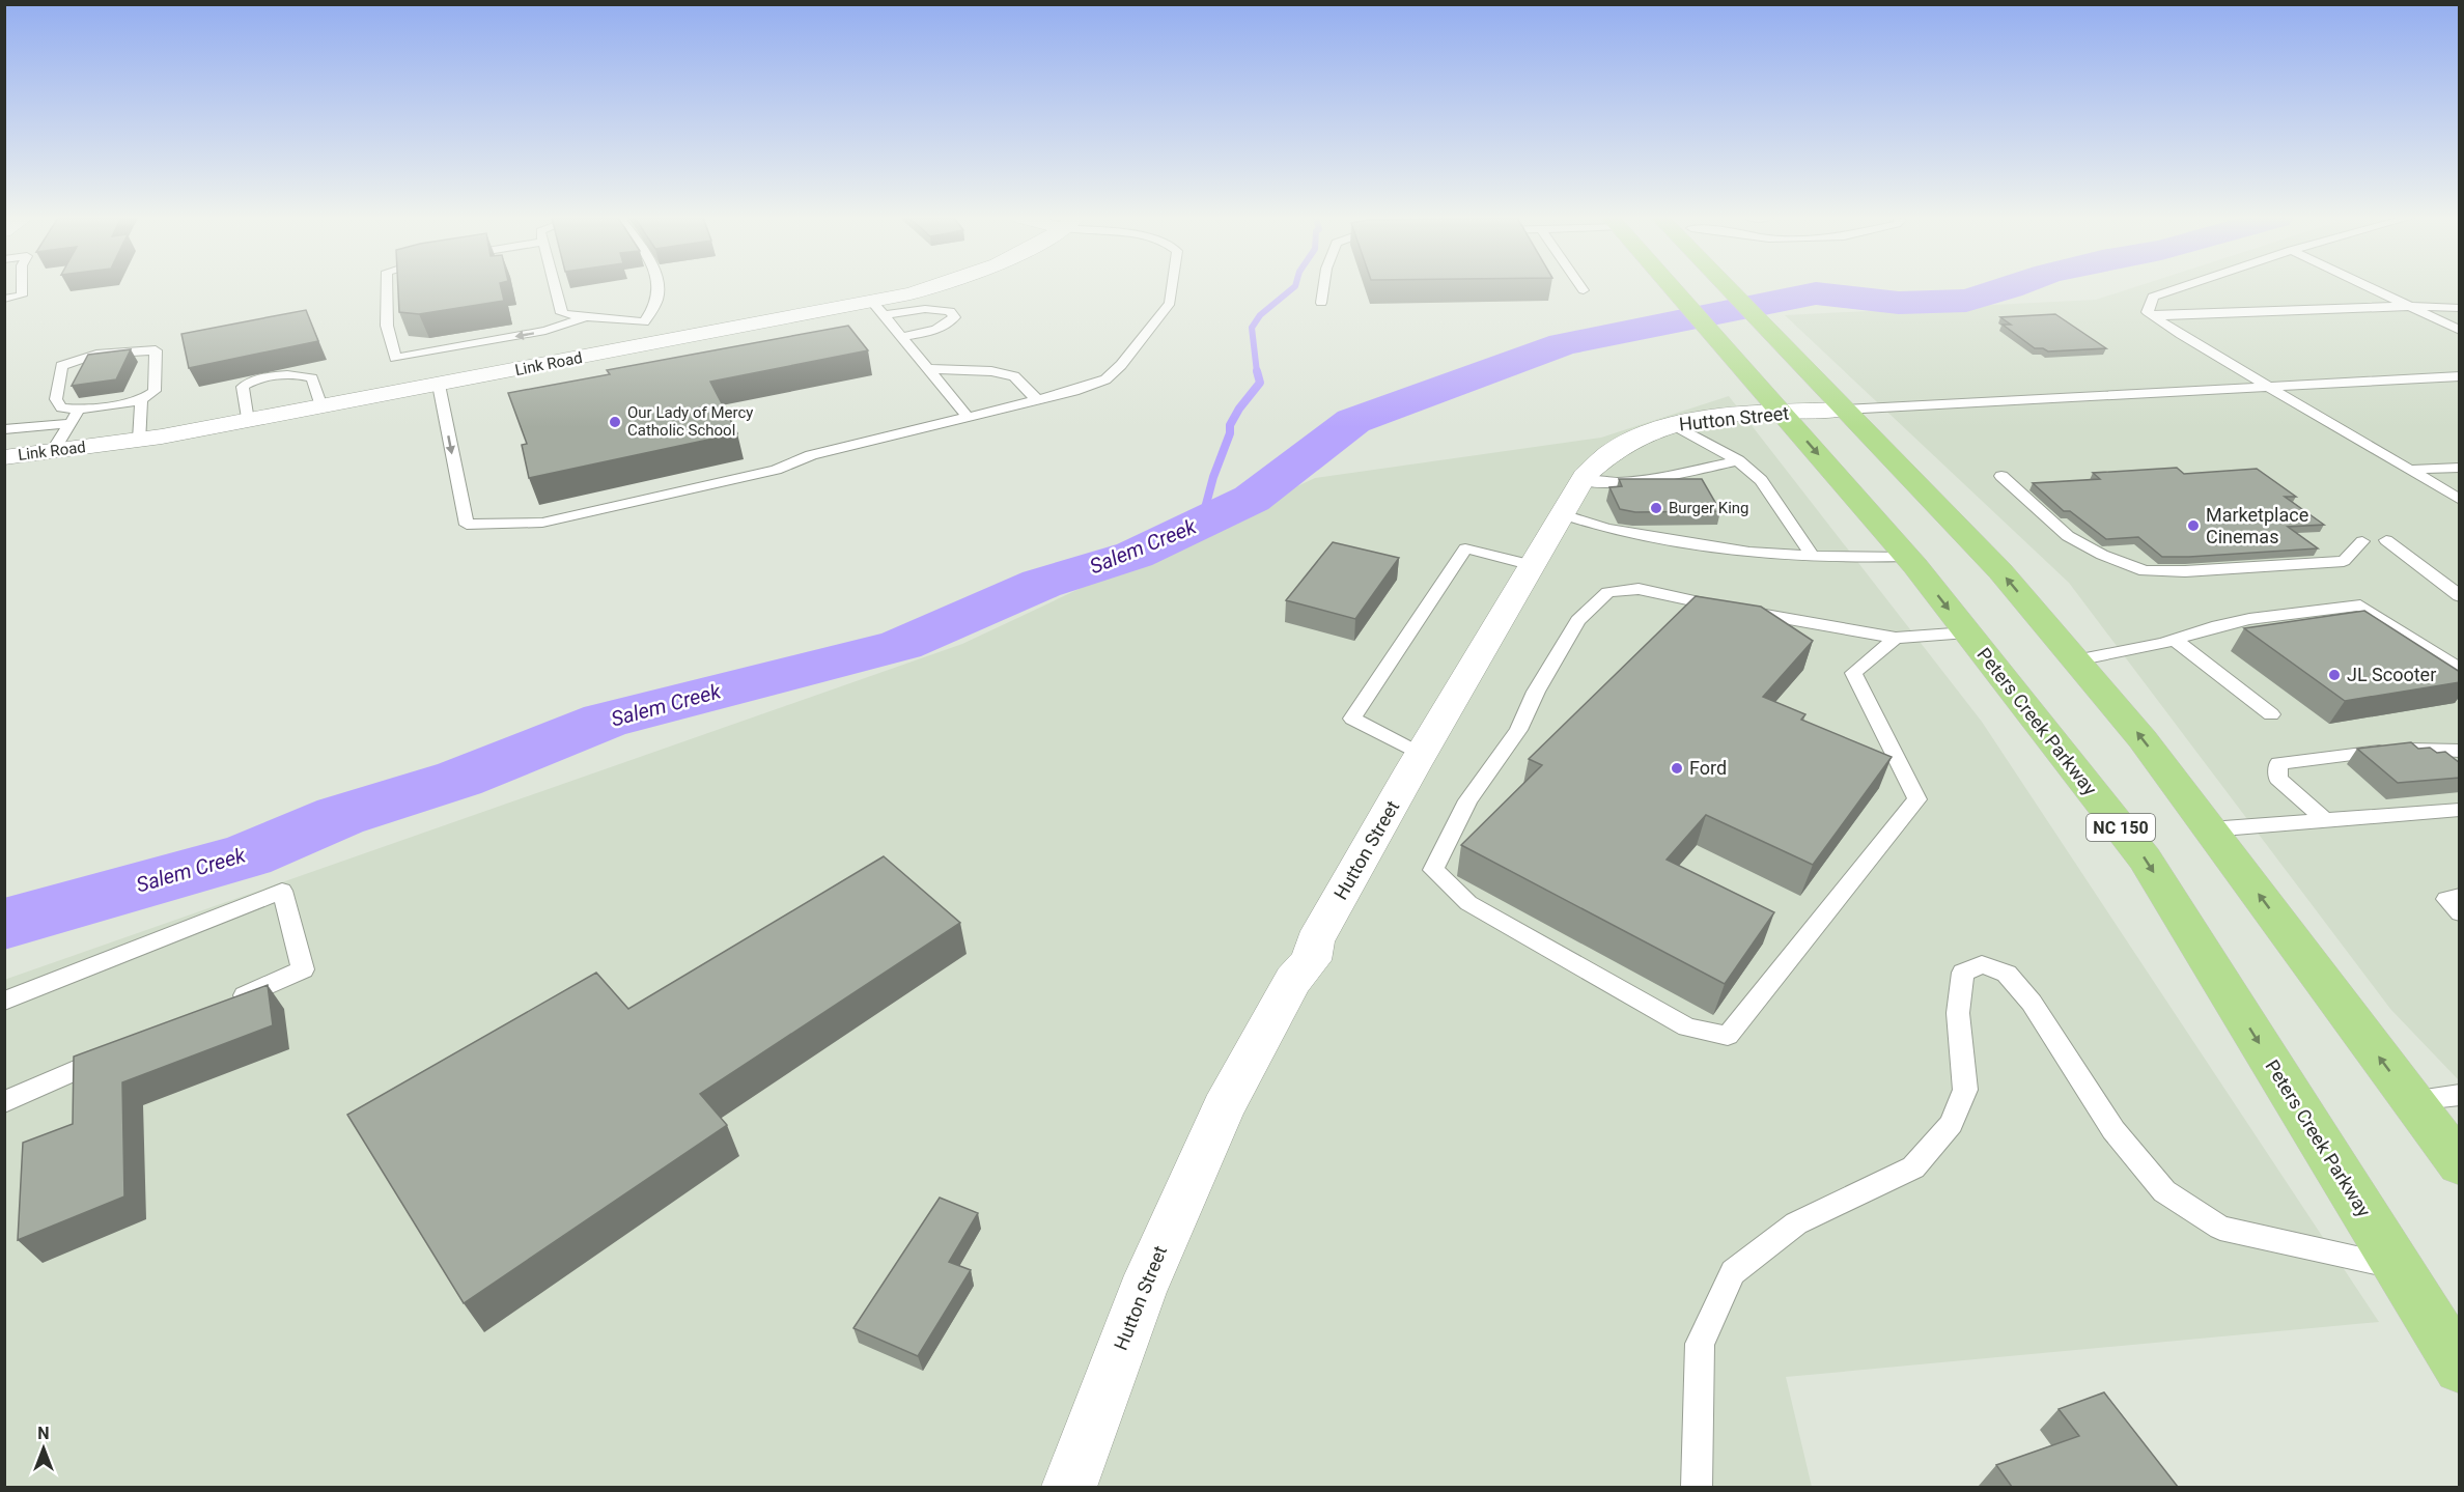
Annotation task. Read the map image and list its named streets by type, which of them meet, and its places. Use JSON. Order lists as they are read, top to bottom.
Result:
{
  "streets": {
    "main road": ["Peters Creek Parkway", "NC 150"],
    "street": ["Link Road", "Hutton Street"]
  },
  "crossings": [
    ["Hutton Street", "Peters Creek Parkway"]
  ],
  "water": ["Salem Creek"],
  "places": [
    "Our Lady of Mercy Catholic School",
    "Burger King",
    "Marketplace Cinemas",
    "JL Scooter",
    "Ford"
  ],
  "north": "top"
}
